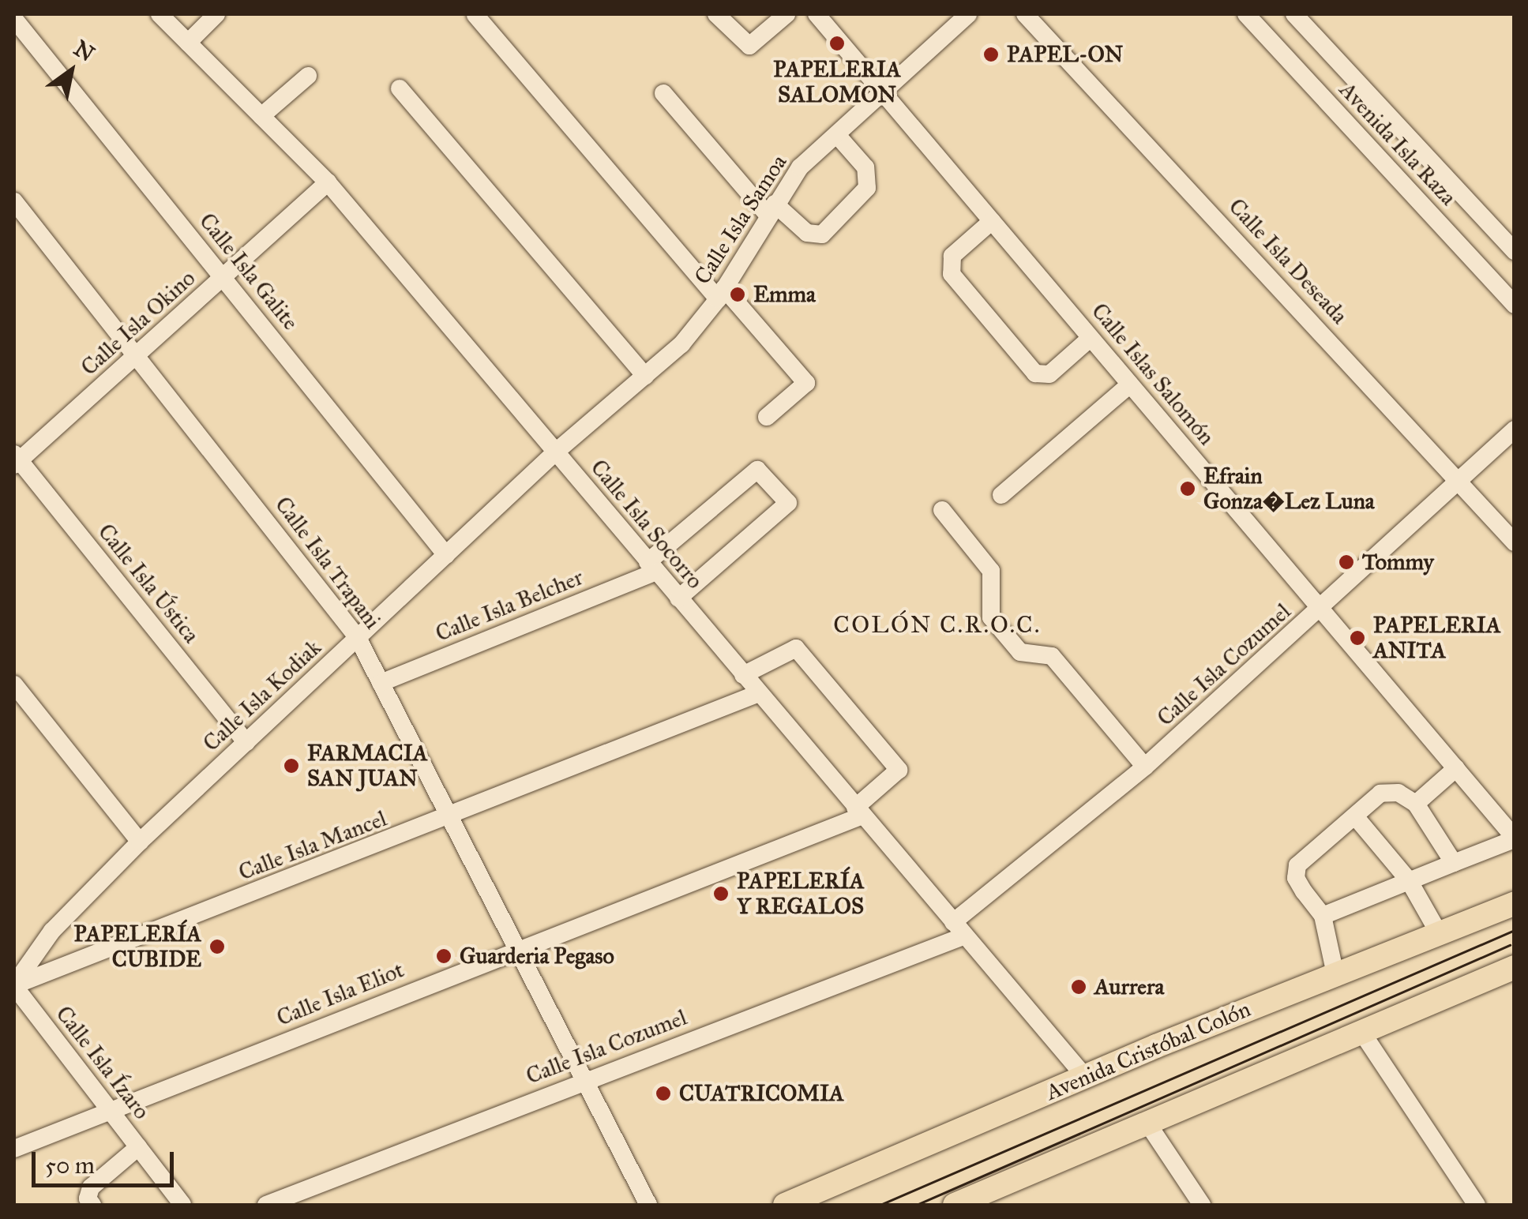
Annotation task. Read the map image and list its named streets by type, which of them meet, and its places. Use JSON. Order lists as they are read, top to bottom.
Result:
{
  "streets": {
    "main road": ["Avenida Cristóbal Colón"],
    "street": [
      "Avenida Isla Raza",
      "Calle Isla Samoa",
      "Calle Isla Deseada",
      "Calle Isla Galite",
      "Calle Isla Okino",
      "Calle Islas Salomón",
      "Calle Isla Socorro",
      "Calle Isla Trapani",
      "Calle Isla Ústica",
      "Calle Isla Belcher",
      "Calle Isla Cozumel",
      "Calle Isla Kodiak",
      "Calle Isla Mancel",
      "Calle Isla Eliot",
      "Calle Isla Ízaro"
    ]
  },
  "crossings": [
    ["Calle Isla Samoa", "Calle Islas Salomón"],
    ["Calle Isla Samoa", "Calle Isla Socorro"],
    ["Calle Isla Samoa", "Calle Isla Kodiak"],
    ["Calle Isla Deseada", "Calle Isla Cozumel"],
    ["Calle Isla Galite", "Calle Isla Okino"],
    ["Calle Isla Galite", "Calle Isla Kodiak"],
    ["Calle Isla Okino", "Calle Isla Socorro"],
    ["Calle Isla Okino", "Calle Isla Trapani"],
    ["Calle Isla Okino", "Calle Isla Ústica"],
    ["Calle Islas Salomón", "Calle Isla Cozumel"],
    ["Calle Isla Socorro", "Calle Isla Belcher"],
    ["Calle Isla Socorro", "Calle Isla Cozumel"],
    ["Calle Isla Socorro", "Calle Isla Kodiak"],
    ["Calle Isla Socorro", "Calle Isla Mancel"],
    ["Calle Isla Socorro", "Calle Isla Eliot"],
    ["Calle Isla Socorro", "Avenida Cristóbal Colón"],
    ["Calle Isla Trapani", "Calle Isla Belcher"],
    ["Calle Isla Trapani", "Calle Isla Cozumel"],
    ["Calle Isla Trapani", "Calle Isla Kodiak"],
    ["Calle Isla Trapani", "Calle Isla Mancel"],
    ["Calle Isla Trapani", "Calle Isla Eliot"],
    ["Calle Isla Ústica", "Calle Isla Kodiak"],
    ["Calle Isla Kodiak", "Calle Isla Mancel"],
    ["Calle Isla Kodiak", "Calle Isla Ízaro"],
    ["Calle Isla Mancel", "Calle Isla Ízaro"],
    ["Calle Isla Eliot", "Calle Isla Ízaro"]
  ],
  "districts": ["COLÓN C.R.O.C."],
  "places": [
    "PAPELERIA SALOMON",
    "PAPEL-ON",
    "Emma",
    "Efrain Gonza�Lez Luna",
    "Tommy",
    "PAPELERIA ANITA",
    "FARMACIA SAN JUAN",
    "PAPELERÍA Y REGALOS",
    "PAPELERÍA CUBIDE",
    "Guarderia Pegaso",
    "Aurrera",
    "CUATRICOMIA"
  ],
  "scale_bar": "50 m",
  "north": "top right"
}
